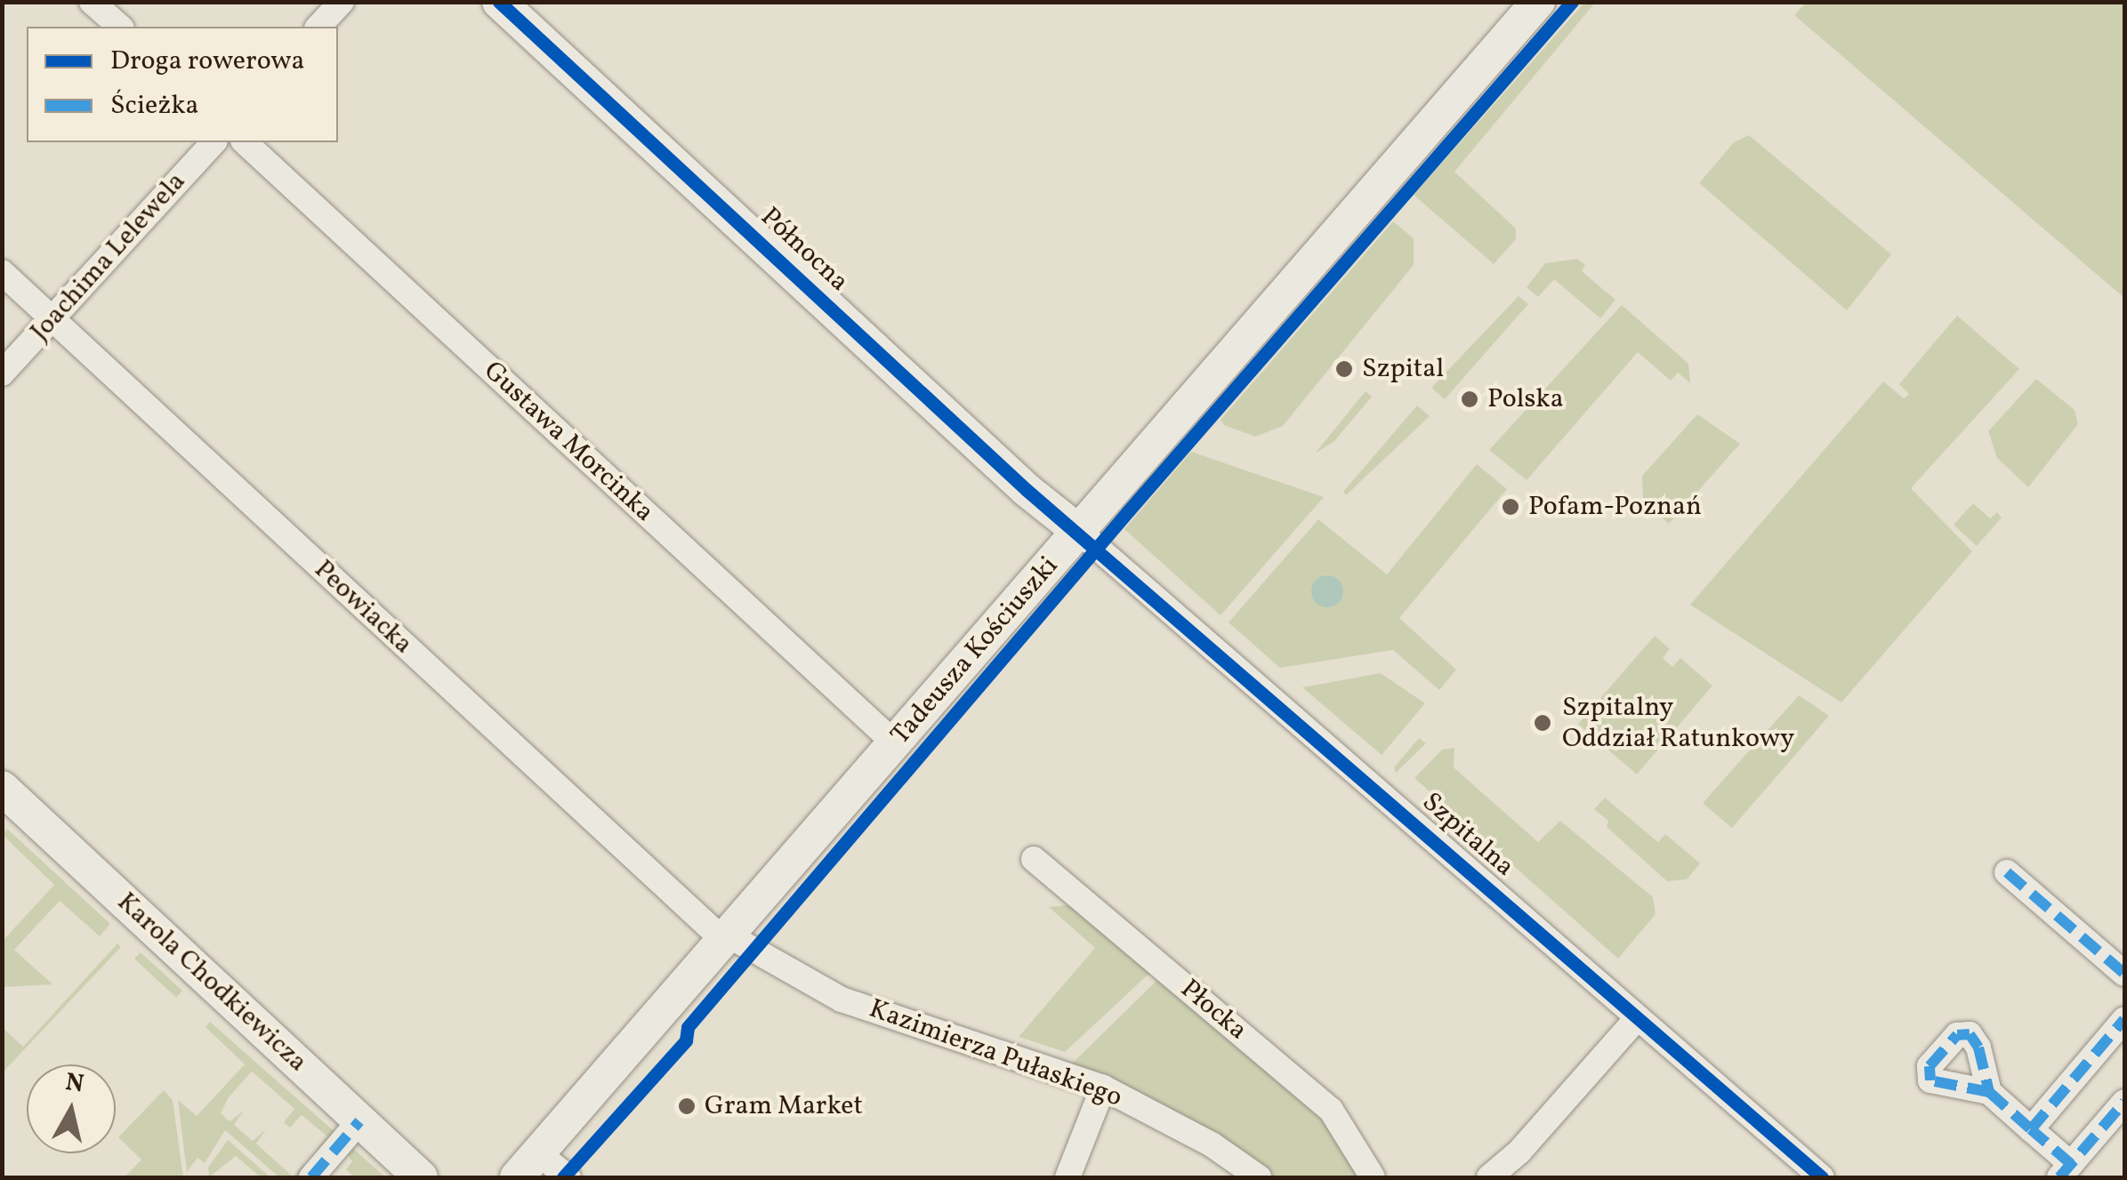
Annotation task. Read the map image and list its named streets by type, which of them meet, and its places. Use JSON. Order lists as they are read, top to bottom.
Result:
{
  "streets": {
    "street": [
      "Północna",
      "Joachima Lelewela",
      "Gustawa Morcinka",
      "Peowiacka",
      "Tadeusza Kościuszki",
      "Szpitalna",
      "Karola Chodkiewicza",
      "Płocka",
      "Kazimierza Pułaskiego"
    ]
  },
  "crossings": [
    ["Północna", "Tadeusza Kościuszki"],
    ["Północna", "Szpitalna"],
    ["Joachima Lelewela", "Peowiacka"],
    ["Gustawa Morcinka", "Tadeusza Kościuszki"],
    ["Peowiacka", "Tadeusza Kościuszki"],
    ["Peowiacka", "Kazimierza Pułaskiego"],
    ["Tadeusza Kościuszki", "Szpitalna"],
    ["Tadeusza Kościuszki", "Kazimierza Pułaskiego"]
  ],
  "places": [
    "Szpital",
    "Polska",
    "Pofam-Poznań",
    "Szpitalny Oddział Ratunkowy",
    "Gram Market"
  ],
  "legend": ["Droga rowerowa", "Ścieżka"],
  "north": "top"
}
